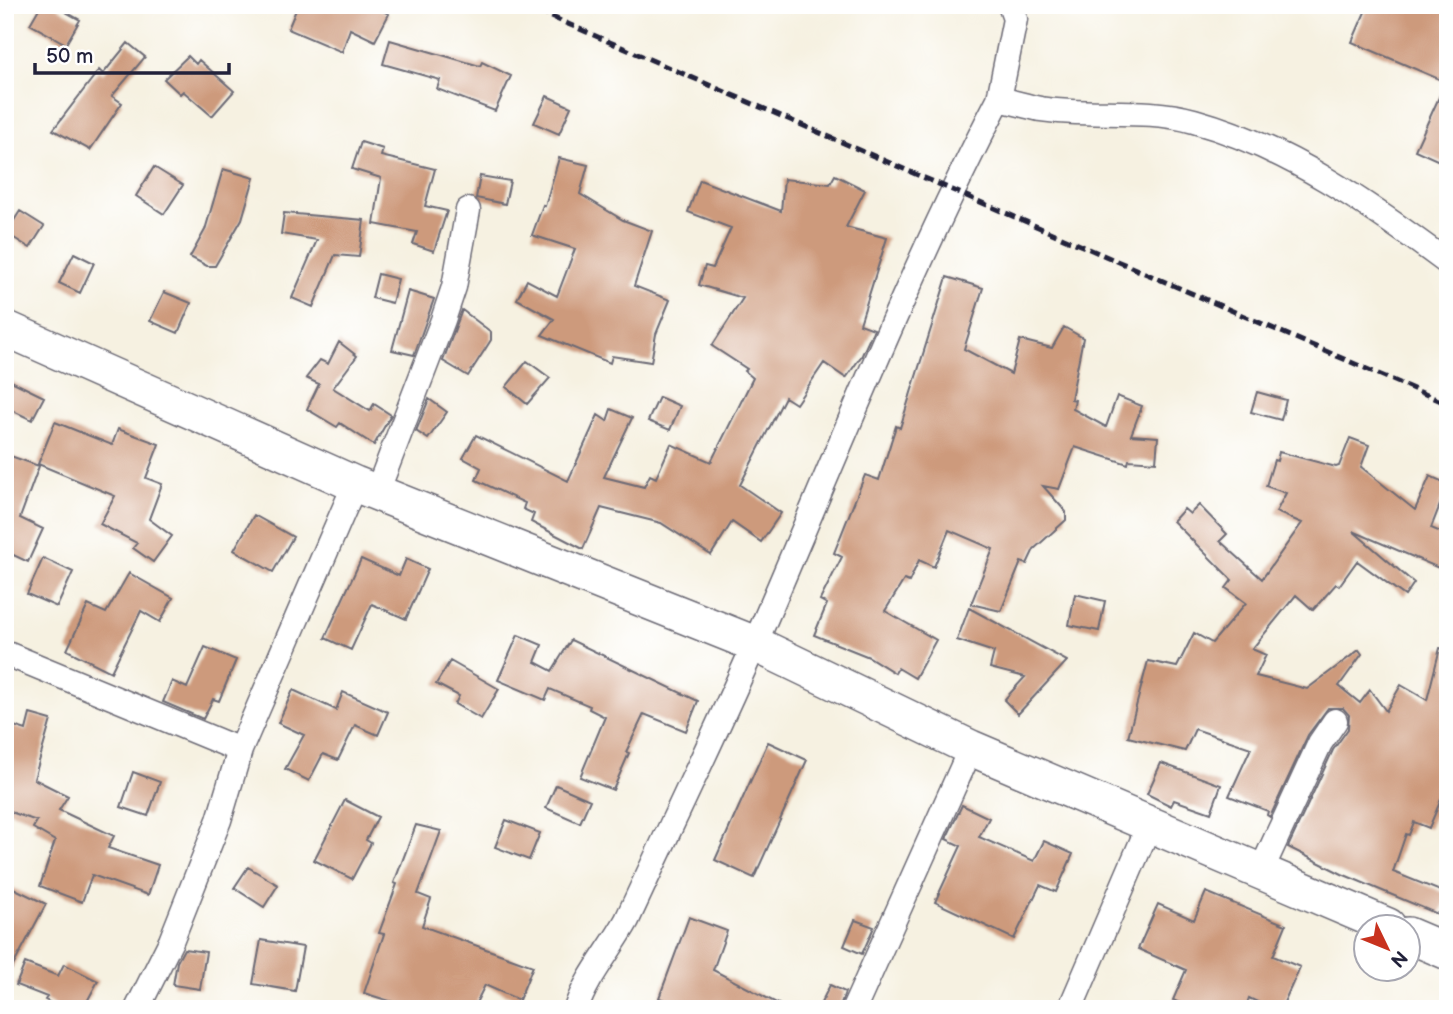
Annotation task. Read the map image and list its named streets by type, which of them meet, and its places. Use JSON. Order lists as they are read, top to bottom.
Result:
{
  "scale_bar": "50 m",
  "north": "bottom right"
}
